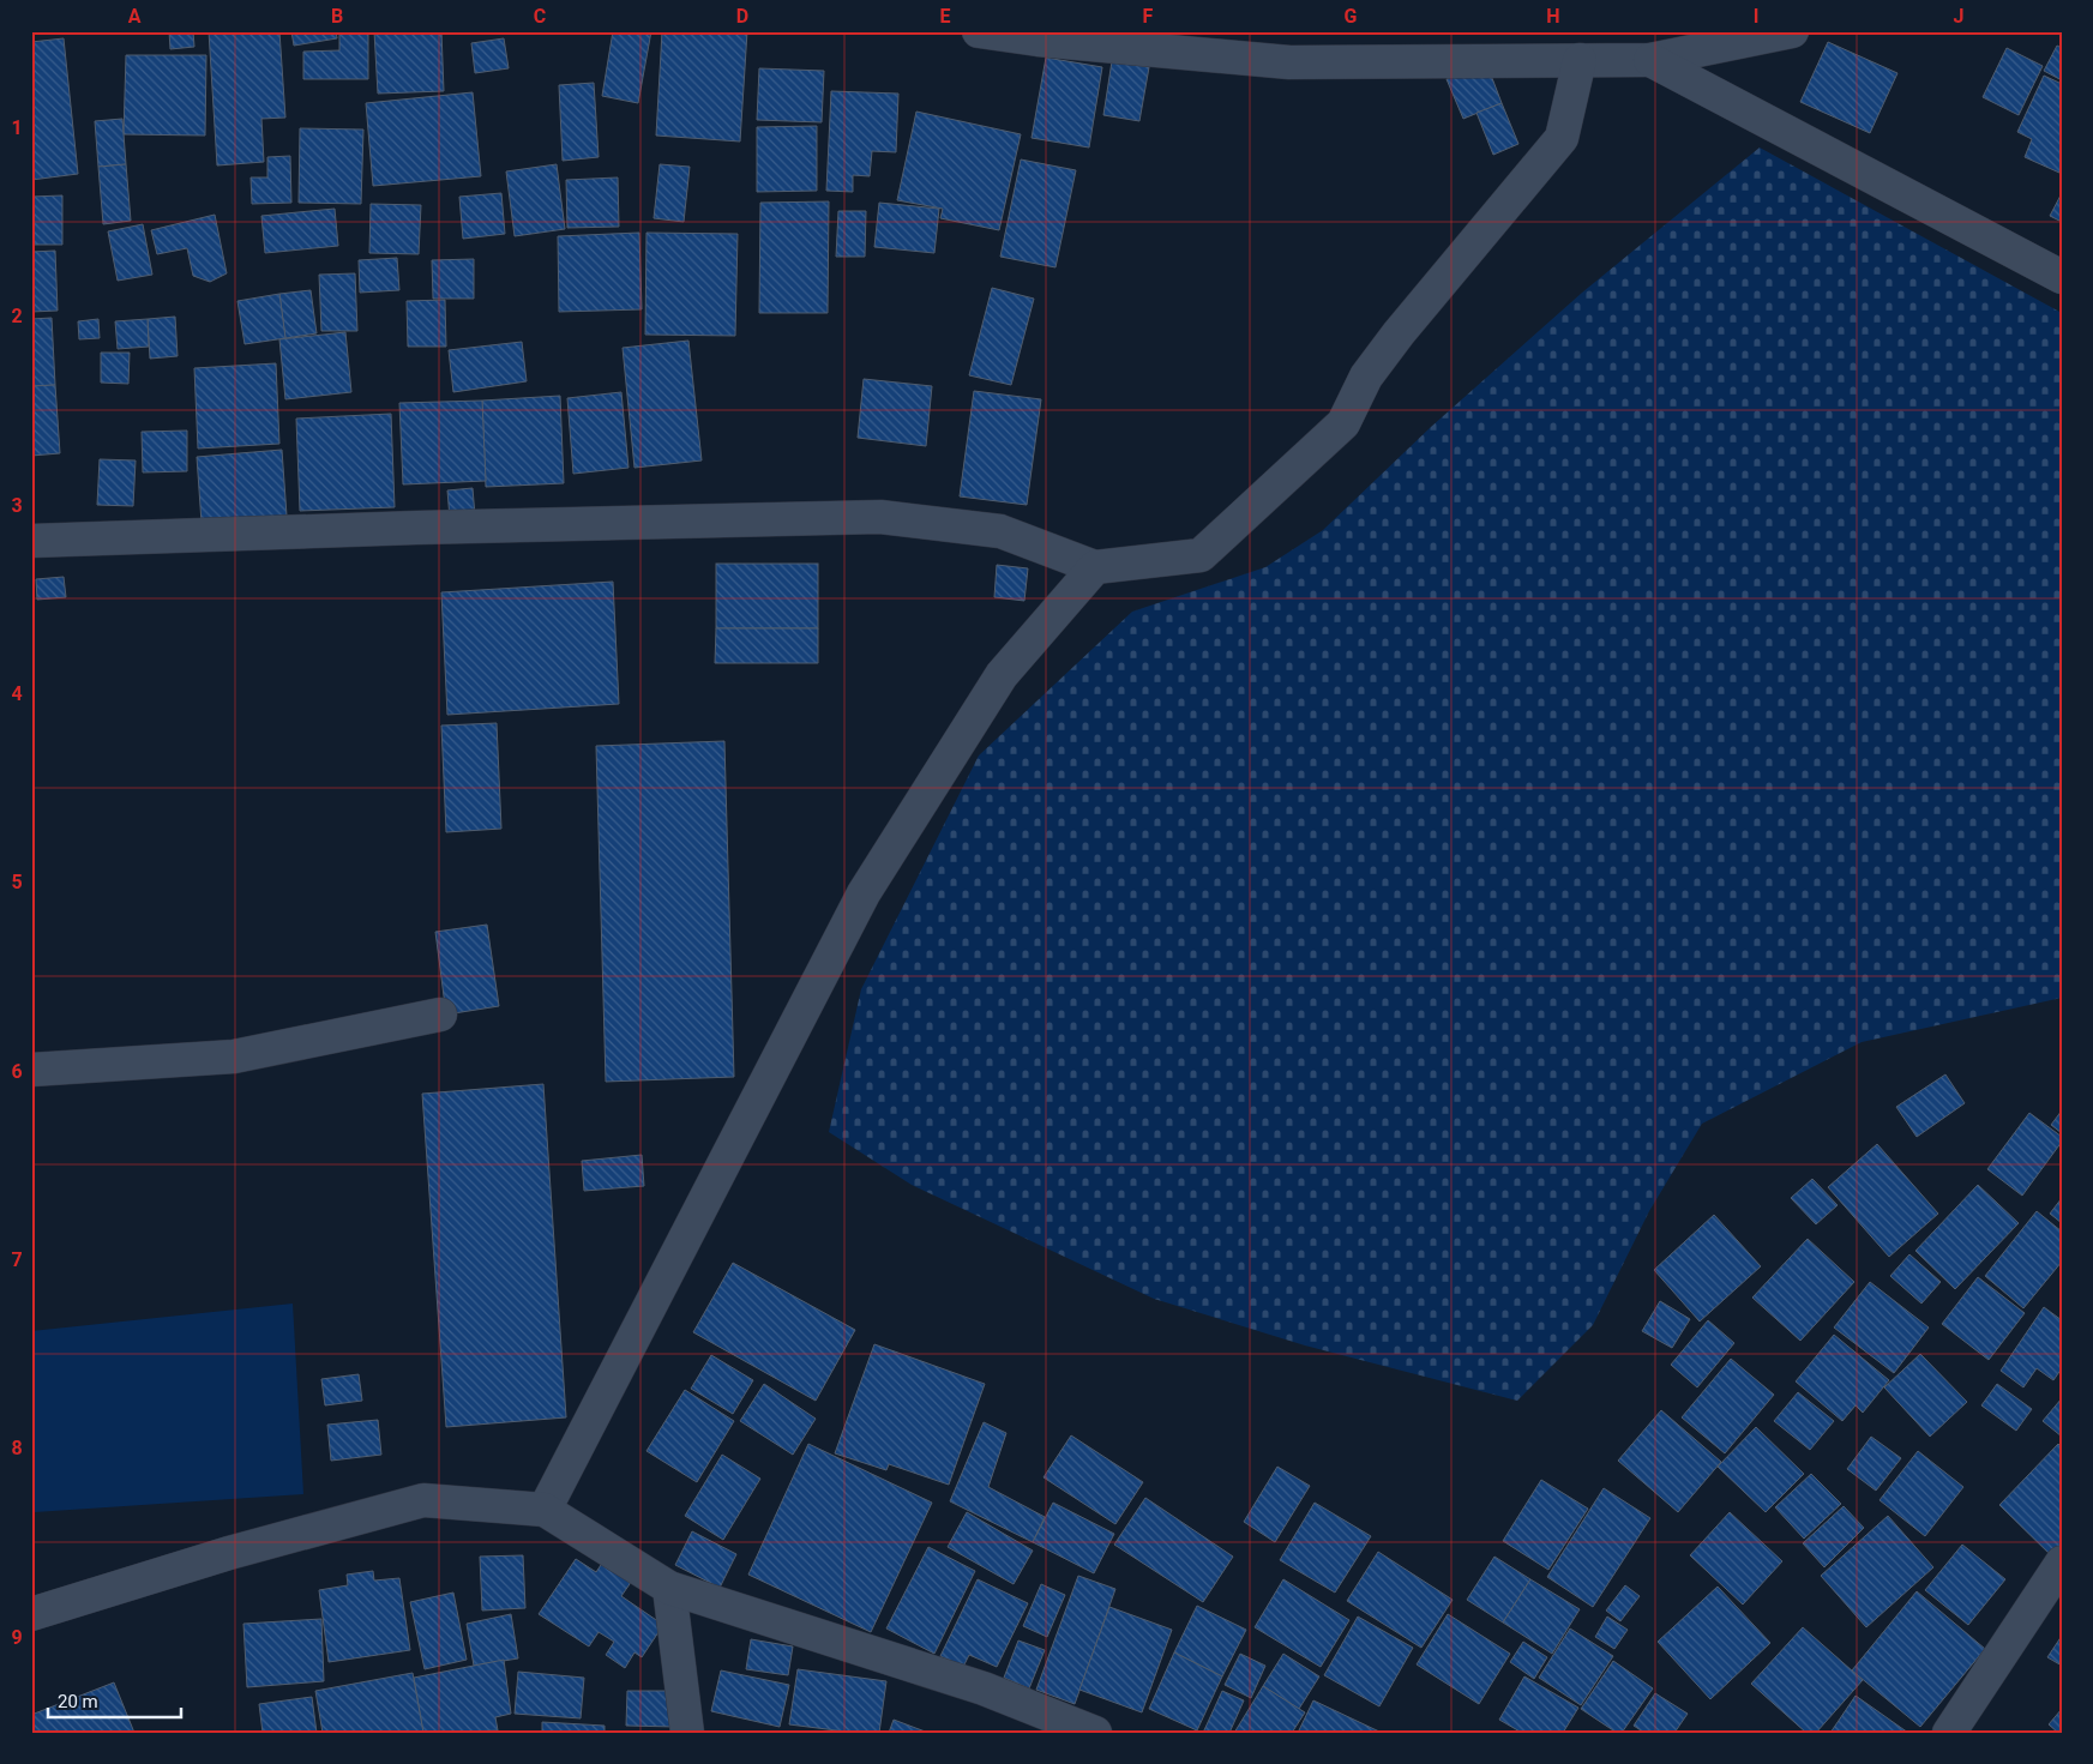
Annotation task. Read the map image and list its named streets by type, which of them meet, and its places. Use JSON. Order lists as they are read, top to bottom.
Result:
{
  "scale_bar": "20 m",
  "grid": {
    "columns": [
      "A",
      "B",
      "C",
      "D",
      "E",
      "F",
      "G",
      "H",
      "I",
      "J"
    ],
    "rows": [
      "1",
      "2",
      "3",
      "4",
      "5",
      "6",
      "7",
      "8",
      "9"
    ]
  }
}
